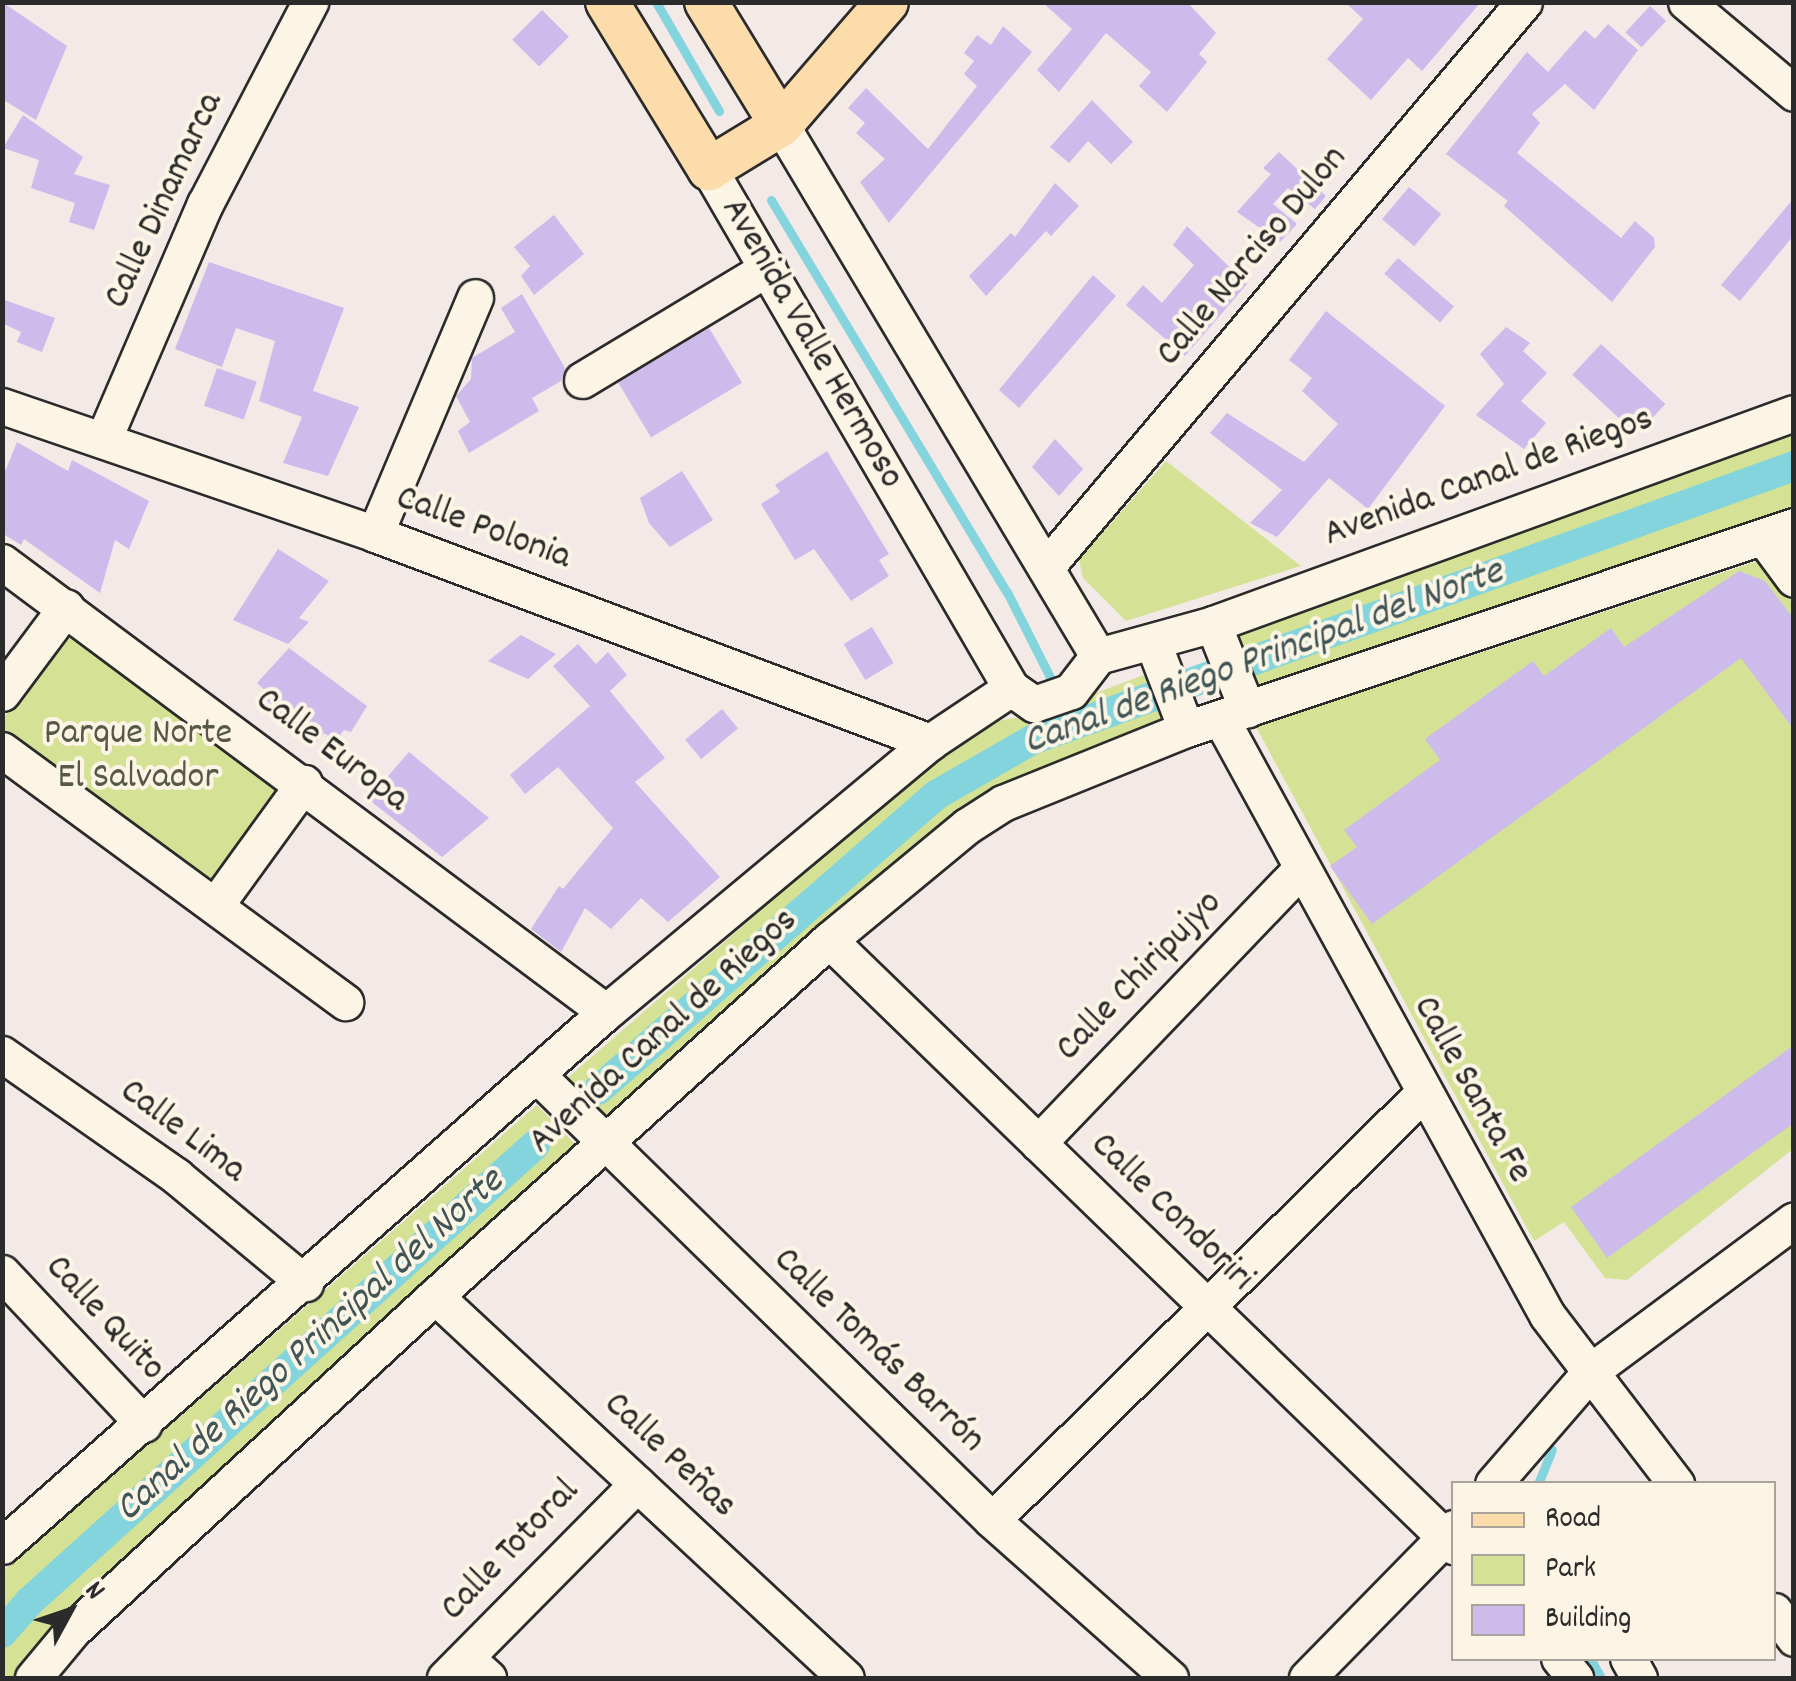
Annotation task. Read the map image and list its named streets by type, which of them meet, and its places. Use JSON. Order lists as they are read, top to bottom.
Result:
{
  "streets": {
    "main road": ["Avenida Valle Hermoso"],
    "street": [
      "Calle Dinamarca",
      "Calle Narciso Dulon",
      "Avenida Canal de Riegos",
      "Calle Polonia",
      "Calle Europa",
      "Calle Chiripujyo",
      "Calle Santa Fe",
      "Calle Lima",
      "Calle Condoriri",
      "Calle Quito",
      "Calle Tomás Barrón",
      "Calle Peñas",
      "Calle Totoral"
    ]
  },
  "crossings": [
    ["Calle Dinamarca", "Calle Polonia"],
    ["Avenida Valle Hermoso", "Avenida Canal de Riegos"],
    ["Avenida Canal de Riegos", "Calle Polonia"],
    ["Avenida Canal de Riegos", "Calle Europa"],
    ["Avenida Canal de Riegos", "Calle Santa Fe"],
    ["Avenida Canal de Riegos", "Calle Lima"],
    ["Avenida Canal de Riegos", "Calle Condoriri"],
    ["Avenida Canal de Riegos", "Calle Quito"],
    ["Avenida Canal de Riegos", "Calle Tomás Barrón"],
    ["Avenida Canal de Riegos", "Calle Peñas"],
    ["Calle Chiripujyo", "Calle Santa Fe"],
    ["Calle Chiripujyo", "Calle Condoriri"],
    ["Calle Peñas", "Calle Totoral"]
  ],
  "water": ["Canal de Riego Principal del Norte"],
  "parks": ["Parque Norte El Salvador"],
  "legend": ["Road", "Park", "Building"],
  "north": "top right"
}
